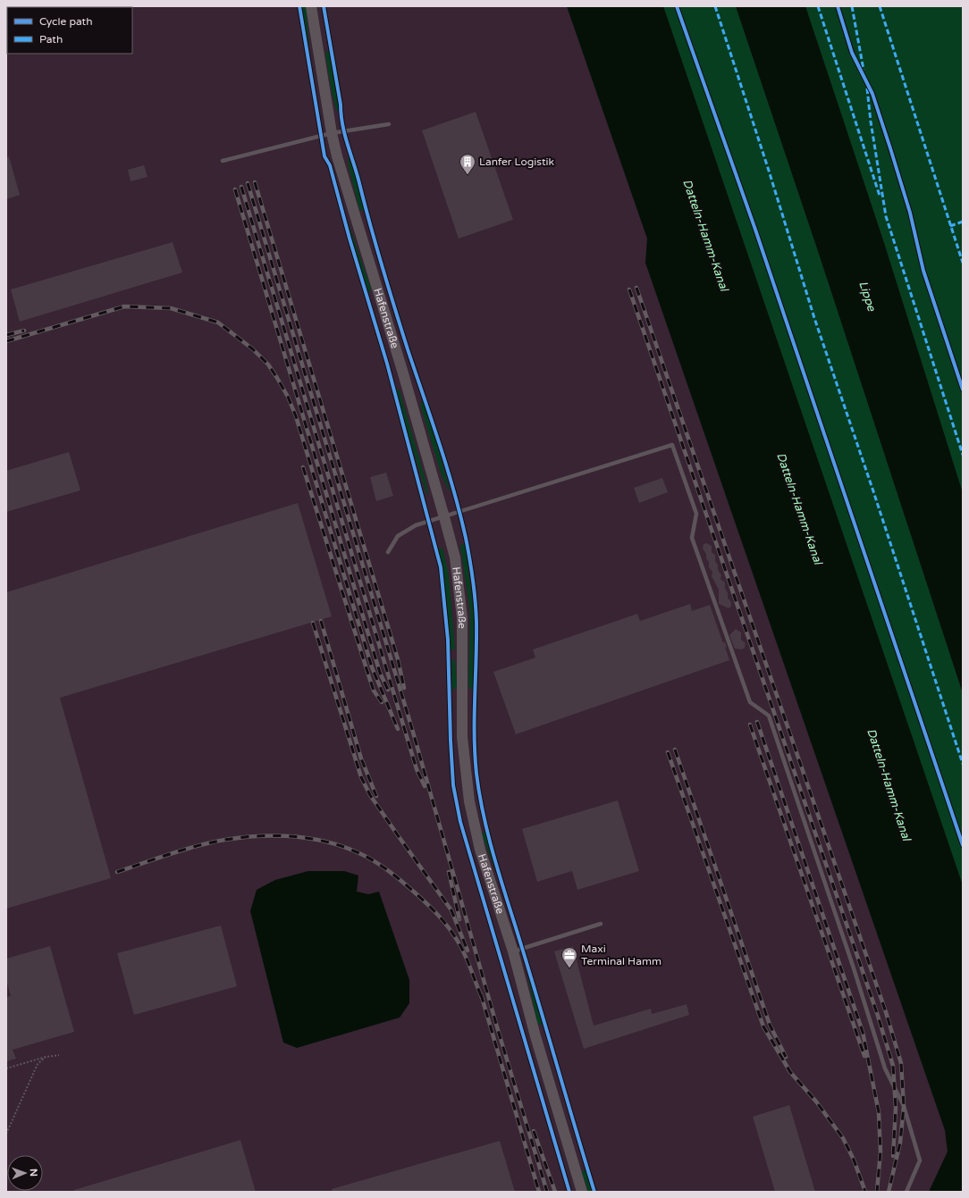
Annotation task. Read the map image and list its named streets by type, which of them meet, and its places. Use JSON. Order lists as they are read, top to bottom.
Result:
{
  "streets": {
    "street": ["Hafenstraße"]
  },
  "water": ["Datteln-Hamm-Kanal", "Lippe"],
  "places": {
    "building": ["Lanfer Logistik"],
    "office": ["Maxi Terminal Hamm"]
  },
  "legend": ["Cycle path", "Path"],
  "north": "right"
}
